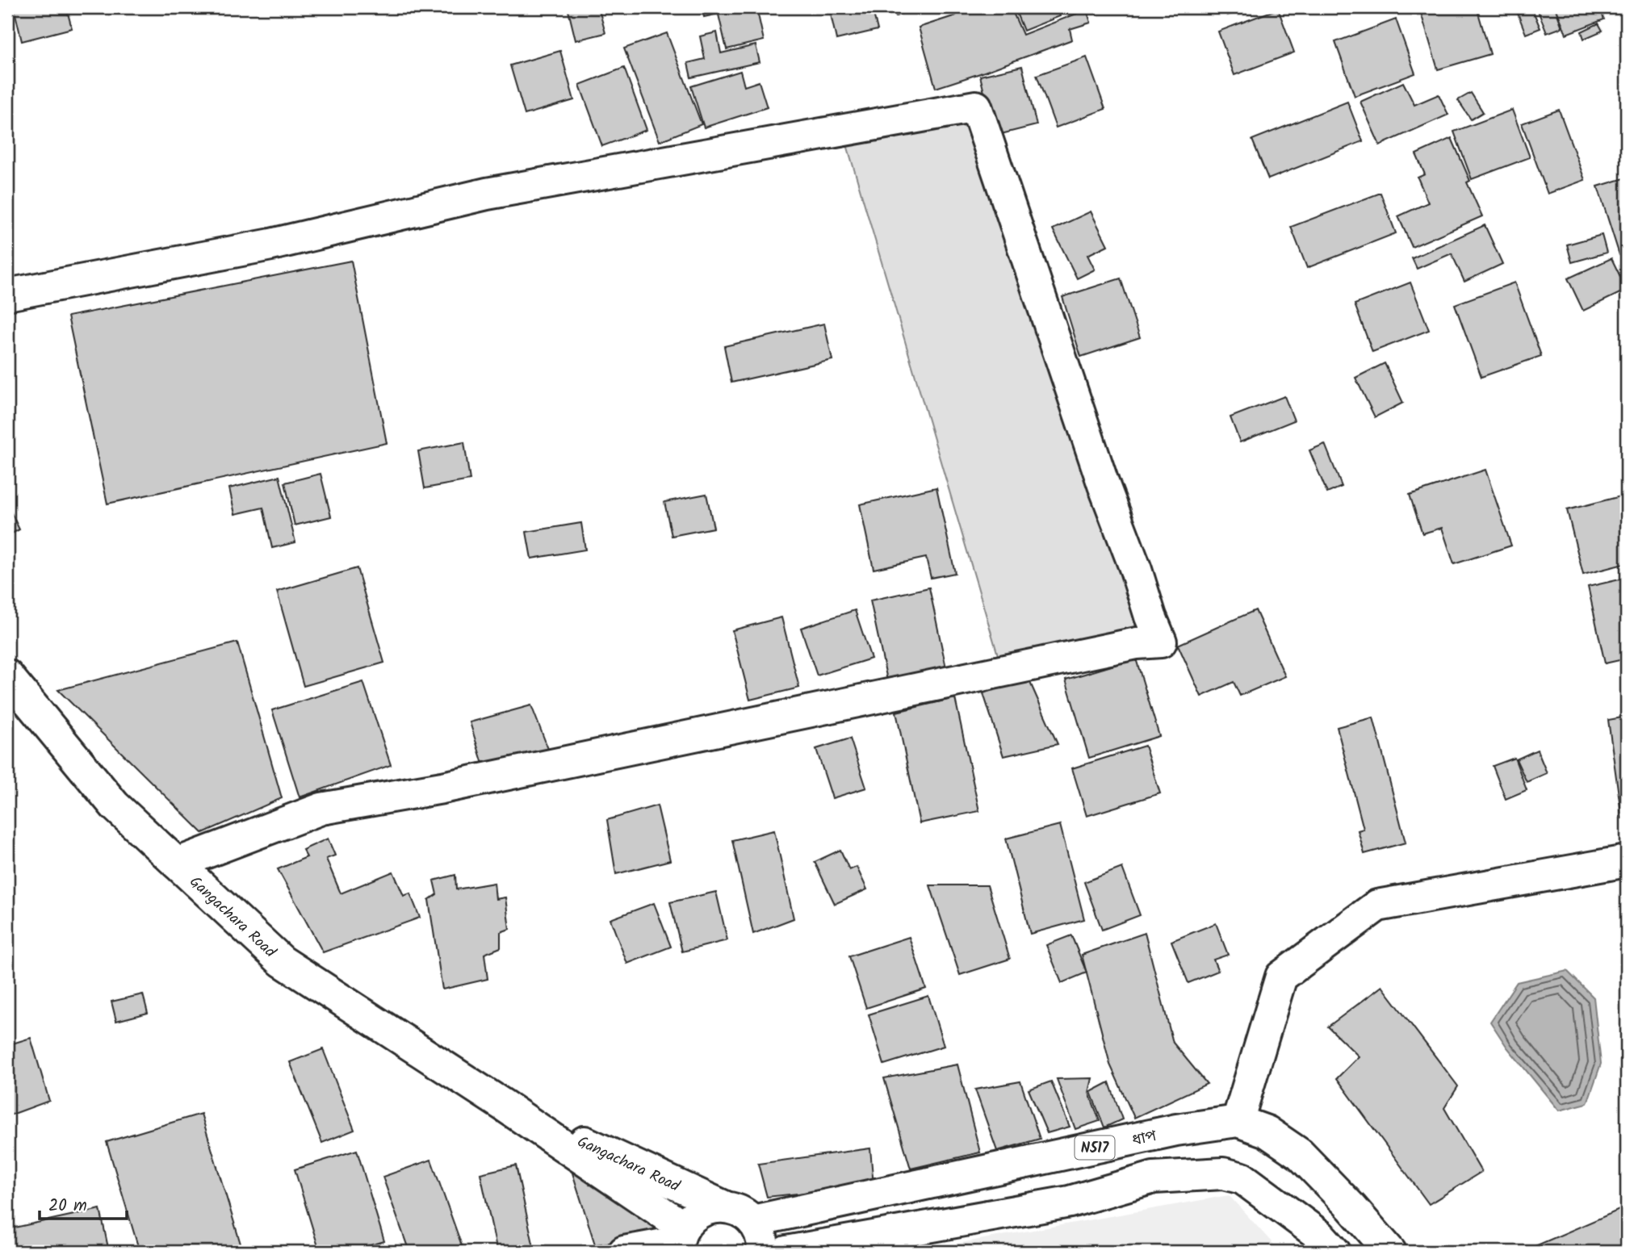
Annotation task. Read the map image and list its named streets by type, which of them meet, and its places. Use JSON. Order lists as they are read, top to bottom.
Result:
{
  "streets": {
    "main road": ["Gangachara Road", "ধাপ", "N517"]
  },
  "scale_bar": "20 m"
}
